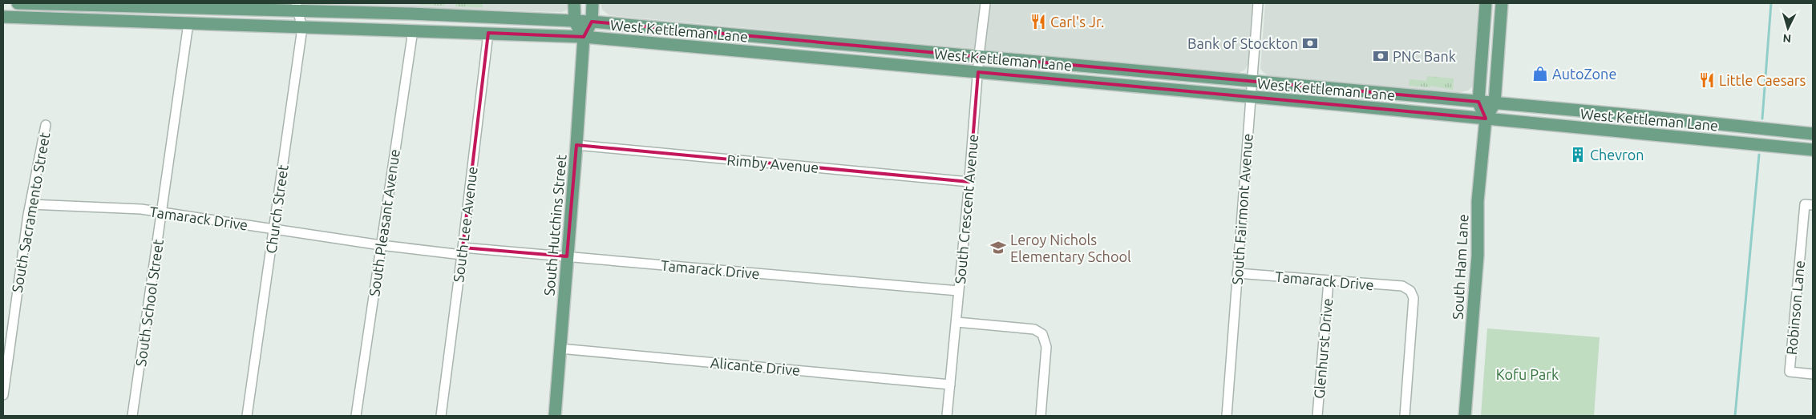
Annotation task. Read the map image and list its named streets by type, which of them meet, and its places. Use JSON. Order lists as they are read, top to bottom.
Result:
{
  "streets": {
    "main road": ["West Kettleman Lane", "South Hutchins Street", "South Ham Lane"],
    "street": [
      "Rimby Avenue",
      "Church Street",
      "South Crescent Avenue",
      "South Fairmont Avenue",
      "South Sacramento Street",
      "Tamarack Drive",
      "South Pleasant Avenue",
      "South Lee Avenue",
      "South School Street",
      "Robinson Lane",
      "Glenhurst Drive",
      "Alicante Drive"
    ]
  },
  "crossings": [
    ["West Kettleman Lane", "Church Street"],
    ["West Kettleman Lane", "South Crescent Avenue"],
    ["West Kettleman Lane", "South Fairmont Avenue"],
    ["West Kettleman Lane", "South Pleasant Avenue"],
    ["West Kettleman Lane", "South Lee Avenue"],
    ["West Kettleman Lane", "South Hutchins Street"],
    ["West Kettleman Lane", "South Ham Lane"],
    ["West Kettleman Lane", "South School Street"],
    ["Rimby Avenue", "South Crescent Avenue"],
    ["Rimby Avenue", "South Hutchins Street"],
    ["Church Street", "Tamarack Drive"],
    ["South Crescent Avenue", "Tamarack Drive"],
    ["South Crescent Avenue", "Alicante Drive"],
    ["South Fairmont Avenue", "Tamarack Drive"],
    ["South Sacramento Street", "Tamarack Drive"],
    ["Tamarack Drive", "South Pleasant Avenue"],
    ["Tamarack Drive", "South Lee Avenue"],
    ["Tamarack Drive", "South Hutchins Street"],
    ["Tamarack Drive", "South School Street"],
    ["Tamarack Drive", "Glenhurst Drive"],
    ["South Hutchins Street", "Alicante Drive"]
  ],
  "parks": ["Kofu Park"],
  "places": {
    "restaurant": ["Carl's Jr.", "Little Caesars"],
    "bank": ["Bank of Stockton", "PNC Bank"],
    "shop": ["AutoZone"],
    "building": ["Chevron"],
    "school or university": ["Leroy Nichols Elementary School"]
  },
  "north": "bottom"
}
